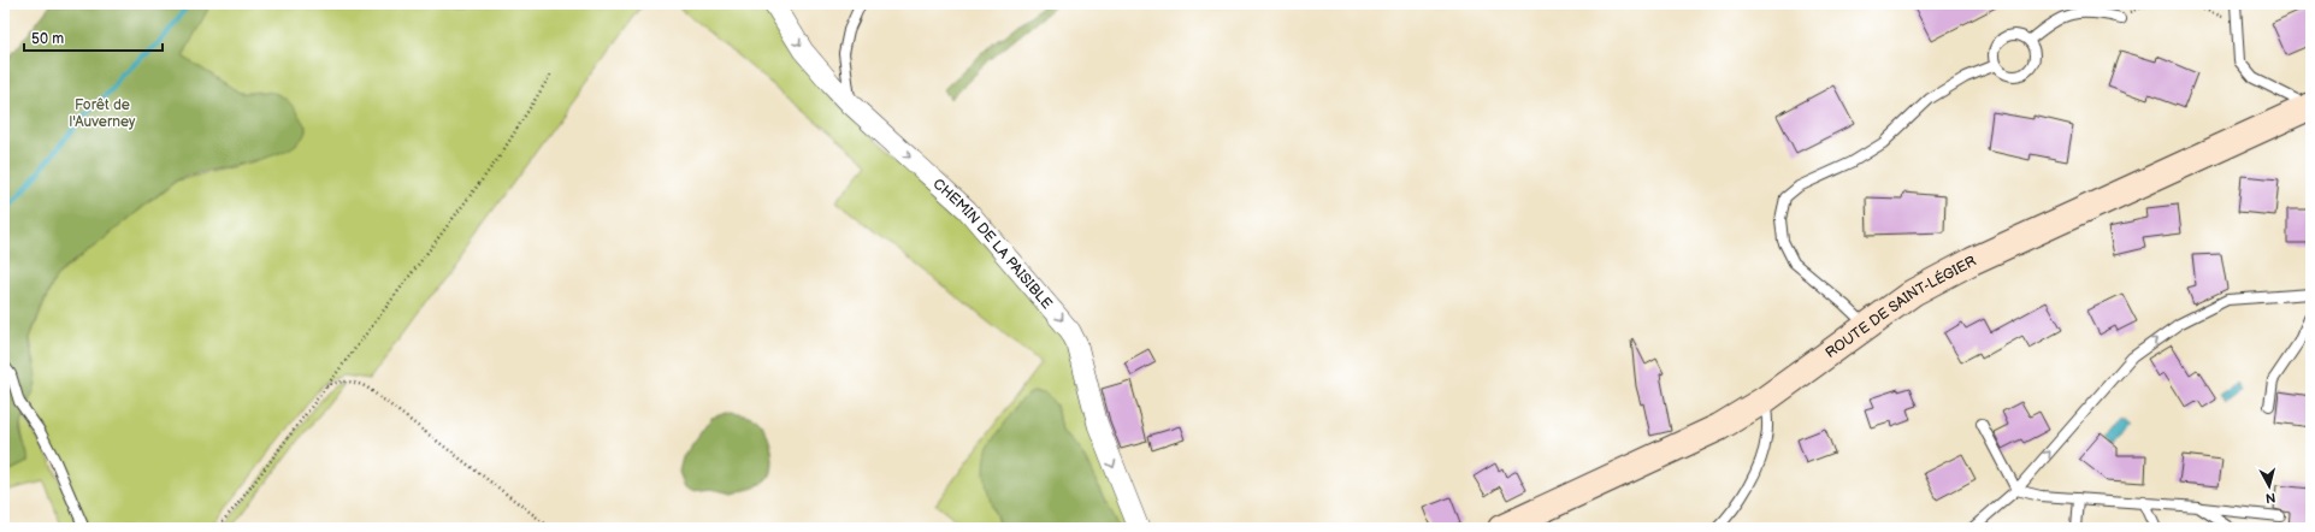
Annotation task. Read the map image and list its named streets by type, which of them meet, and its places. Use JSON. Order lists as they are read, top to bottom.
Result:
{
  "streets": {
    "main road": ["ROUTE DE SAINT-LÉGIER"],
    "street": ["CHEMIN DE LA PAISIBLE"]
  },
  "one_way": ["CHEMIN DE LA PAISIBLE"],
  "parks": ["Forêt de l'Auverney"],
  "scale_bar": "50 m",
  "north": "bottom"
}
